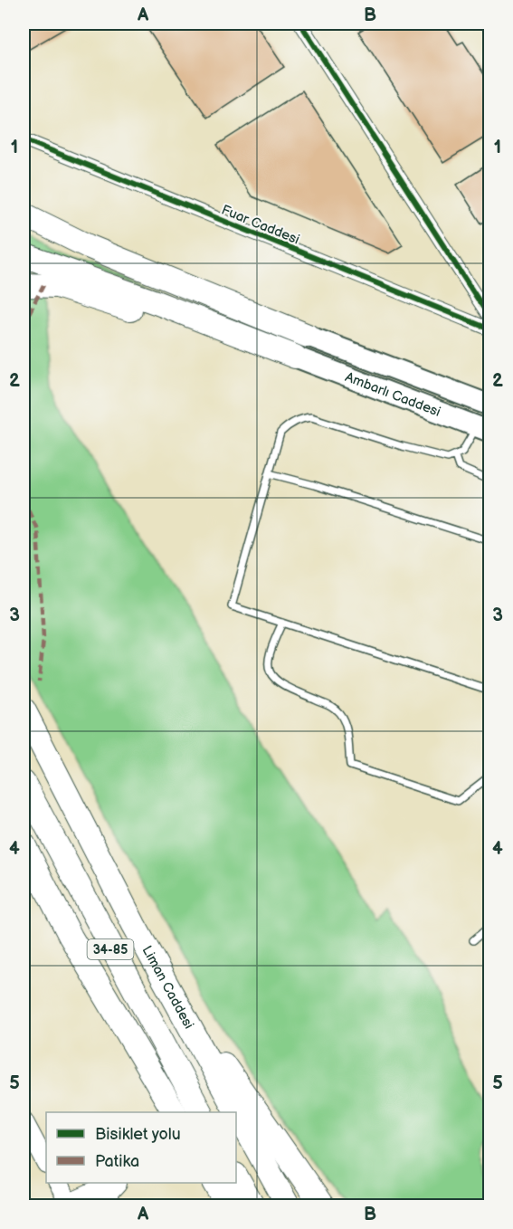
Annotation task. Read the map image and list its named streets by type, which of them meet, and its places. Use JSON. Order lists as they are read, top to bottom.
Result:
{
  "streets": {
    "highway": ["34-85", "Liman Caddesi"],
    "main road": ["Ambarlı Caddesi"],
    "street": ["Fuar Caddesi"]
  },
  "legend": ["Bisiklet yolu", "Patika"],
  "grid": {
    "columns": ["A", "B"],
    "rows": [
      "1",
      "2",
      "3",
      "4",
      "5"
    ]
  }
}
